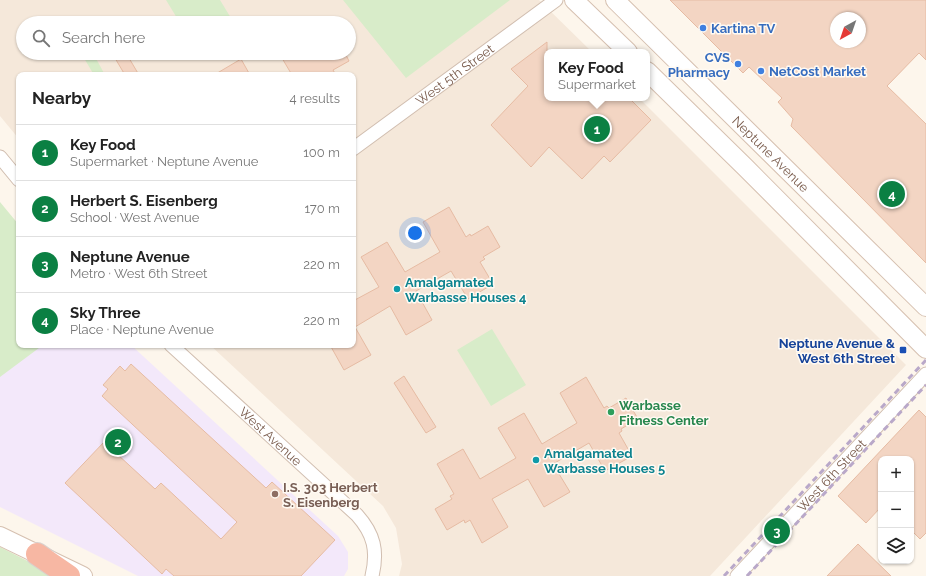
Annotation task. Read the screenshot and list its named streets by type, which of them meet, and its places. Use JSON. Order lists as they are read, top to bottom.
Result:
{
  "streets": {
    "main road": ["Neptune Avenue"],
    "street": ["West 5th Street", "West Avenue", "West 6th Street"]
  },
  "places": {
    "other": [
      "Kartina TV",
      "CVS Pharmacy",
      "NetCost Market",
      "Amalgamated Warbasse Houses 4",
      "Warbasse Fitness Center",
      "Amalgamated Warbasse Houses 5",
      "I.S. 303 Herbert S. Eisenberg"
    ],
    "transit": ["Neptune Avenue & West 6th Street"]
  },
  "north": "bottom left",
  "page": {
    "search": "Search here",
    "popup": ["Key Food", "Supermarket"],
    "heading": ["Nearby", "4 results"],
    "pins": [
      "1",
      "4",
      "2",
      "3"
    ],
    "list": [
      {
        "mark": "1",
        "name": "Key Food",
        "note": "Supermarket · Neptune Avenue",
        "value": "100 m"
      },
      {
        "mark": "2",
        "name": "Herbert S. Eisenberg",
        "note": "School · West Avenue",
        "value": "170 m"
      },
      {
        "mark": "3",
        "name": "Neptune Avenue",
        "note": "Metro · West 6th Street",
        "value": "220 m"
      },
      {
        "mark": "4",
        "name": "Sky Three",
        "note": "Place · Neptune Avenue",
        "value": "220 m"
      }
    ],
    "map_buttons": ["+", "−"]
  }
}
